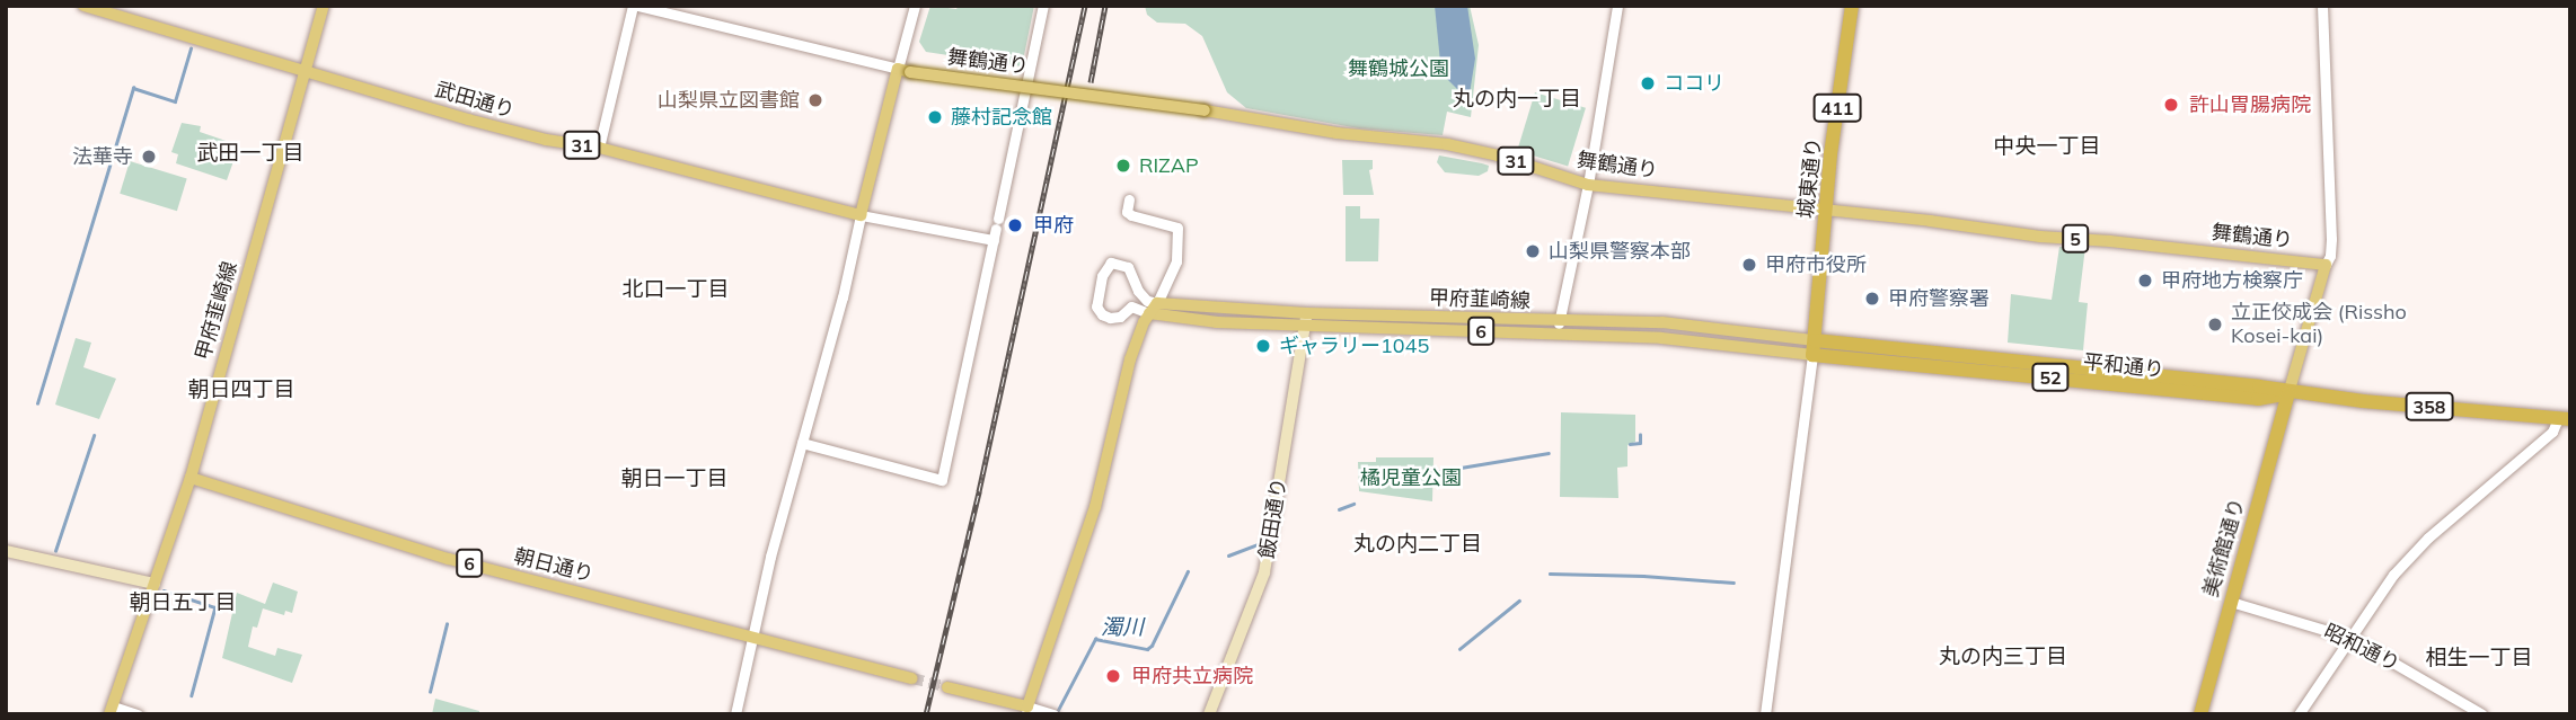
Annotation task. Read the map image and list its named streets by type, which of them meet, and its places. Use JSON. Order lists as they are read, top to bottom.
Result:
{
  "streets": {
    "highway": [
      "411",
      "城東通り",
      "平和通り",
      "52",
      "358",
      "美術館通り"
    ],
    "main road": [
      "舞鶴通り",
      "武田通り",
      "31",
      "5",
      "甲府韮崎線",
      "6",
      "飯田通り",
      "朝日通り"
    ],
    "street": ["昭和通り"]
  },
  "crossings": [
    ["舞鶴通り", "城東通り"],
    ["武田通り", "甲府韮崎線"],
    ["城東通り", "甲府韮崎線"],
    ["城東通り", "平和通り"],
    ["甲府韮崎線", "平和通り"],
    ["甲府韮崎線", "飯田通り"],
    ["甲府韮崎線", "朝日通り"],
    ["平和通り", "美術館通り"],
    ["美術館通り", "昭和通り"]
  ],
  "districts": [
    "丸の内一丁目",
    "中央一丁目",
    "武田一丁目",
    "北口一丁目",
    "朝日四丁目",
    "朝日一丁目",
    "丸の内二丁目",
    "朝日五丁目",
    "丸の内三丁目",
    "相生一丁目"
  ],
  "water": ["濁川"],
  "parks": ["舞鶴城公園", "橘児童公園"],
  "places": [
    "ココリ",
    "山梨県立図書館",
    "許山胃腸病院",
    "藤村記念館",
    "法華寺",
    "RIZAP",
    "甲府",
    "山梨県警察本部",
    "甲府市役所",
    "甲府地方検察庁",
    "甲府警察署",
    "立正佼成会 (Rissho Kosei-kai)",
    "ギャラリー1045",
    "甲府共立病院"
  ]
}
